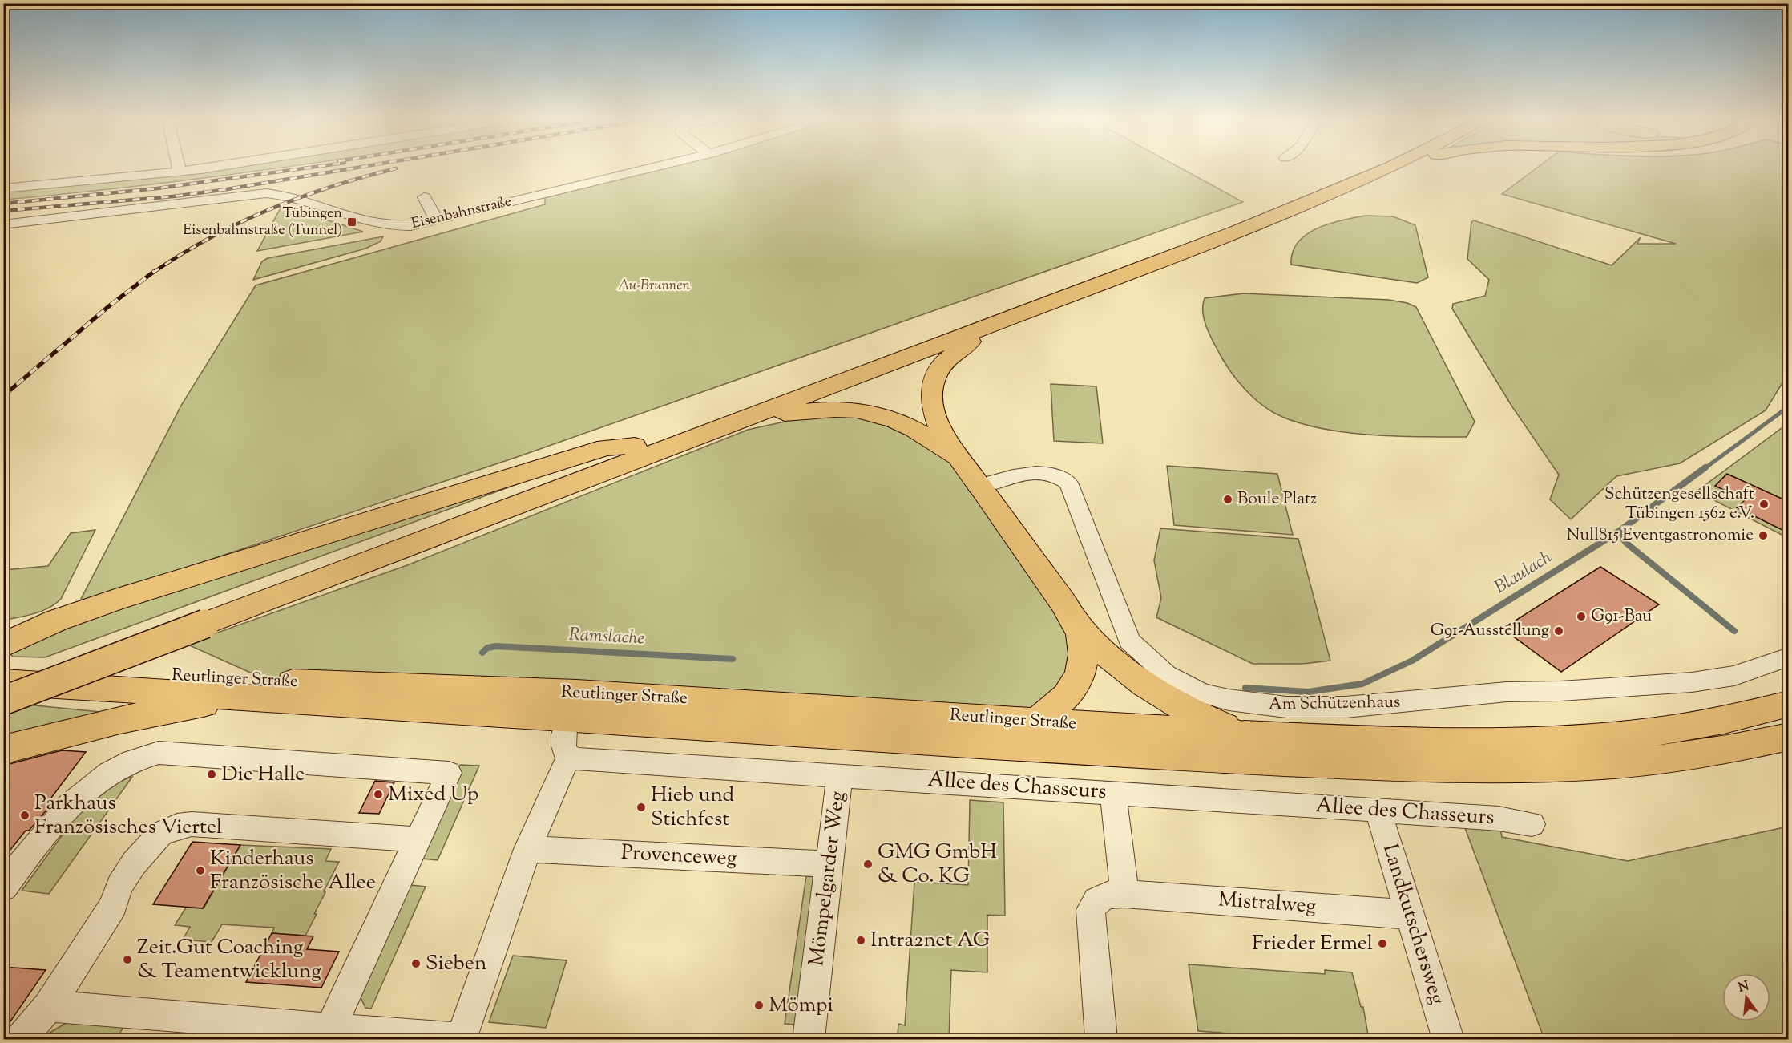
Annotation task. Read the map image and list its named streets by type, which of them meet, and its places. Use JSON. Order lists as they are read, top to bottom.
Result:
{
  "streets": {
    "main road": ["Reutlinger Straße"],
    "street": [
      "Eisenbahnstraße",
      "Am Schützenhaus",
      "Allee des Chasseurs",
      "Provenceweg",
      "Mömpelgarder Weg",
      "Mistralweg",
      "Landkutschersweg"
    ]
  },
  "crossings": [
    ["Allee des Chasseurs", "Mömpelgarder Weg"],
    ["Allee des Chasseurs", "Landkutschersweg"],
    ["Provenceweg", "Mömpelgarder Weg"],
    ["Mistralweg", "Landkutschersweg"]
  ],
  "water": ["Blaulach", "Ramslache"],
  "parks": ["Au-Brunnen"],
  "places": {
    "transit": ["Tübingen Eisenbahnstraße (Tunnel)"],
    "other": [
      "Boule Platz",
      "Schützengesellschaft Tübingen 1562 e.V.",
      "Null815 Eventgastronomie",
      "G91-Bau",
      "G91-Ausstellung",
      "Die Halle",
      "Mixed Up",
      "Hieb und Stichfest",
      "Parkhaus Französisches Viertel",
      "GMG GmbH & Co. KG",
      "Kinderhaus Französische Allee",
      "Intra2net AG",
      "Frieder Ermel",
      "Zeit.Gut Coaching & Teamentwicklung",
      "Sieben",
      "Mömpi"
    ]
  },
  "north": "top"
}
